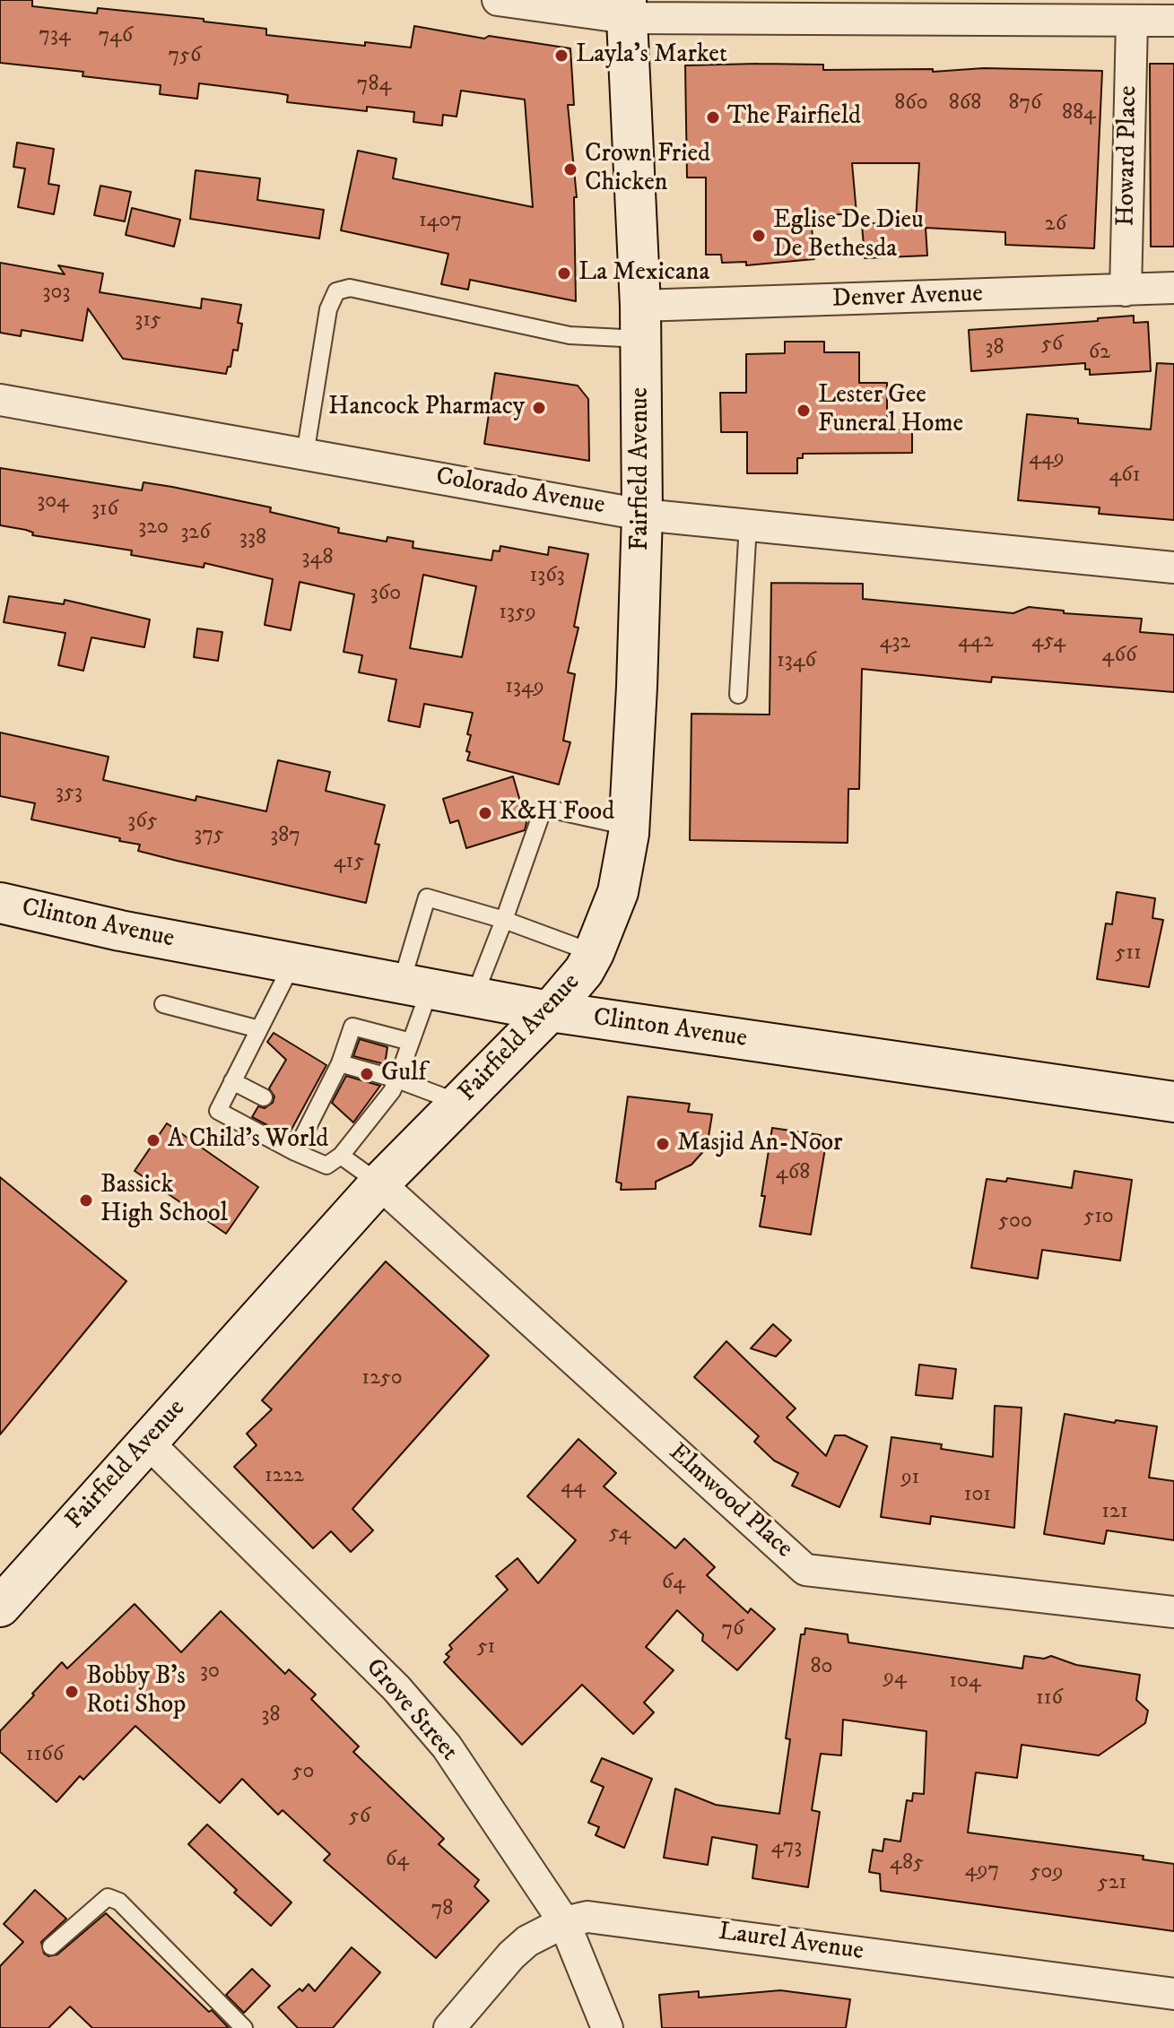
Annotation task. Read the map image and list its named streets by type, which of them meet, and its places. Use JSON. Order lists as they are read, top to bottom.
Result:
{
  "streets": {
    "main road": ["Fairfield Avenue", "Clinton Avenue"],
    "street": [
      "Howard Place",
      "Denver Avenue",
      "Colorado Avenue",
      "Elmwood Place",
      "Grove Street",
      "Laurel Avenue"
    ]
  },
  "crossings": [
    ["Howard Place", "Denver Avenue"],
    ["Denver Avenue", "Fairfield Avenue"],
    ["Fairfield Avenue", "Colorado Avenue"],
    ["Fairfield Avenue", "Clinton Avenue"],
    ["Fairfield Avenue", "Elmwood Place"],
    ["Fairfield Avenue", "Grove Street"],
    ["Grove Street", "Laurel Avenue"]
  ],
  "places": [
    "Layla's Market",
    "The Fairfield",
    "Crown Fried Chicken",
    "Eglise De Dieu De Bethesda",
    "La Mexicana",
    "Hancock Pharmacy",
    "Lester Gee Funeral Home",
    "K&H Food",
    "Gulf",
    "A Child's World",
    "Masjid An-Noor",
    "Bassick High School",
    "Bobby B's Roti Shop"
  ],
  "house_numbers": [
    "734",
    "746",
    "756",
    "784",
    "860",
    "868",
    "876",
    "884",
    "1407",
    "26",
    "303",
    "315",
    "56",
    "38",
    "62",
    "449",
    "461",
    "304",
    "316",
    "320",
    "326",
    "338",
    "348",
    "1363",
    "360",
    "1359",
    "442",
    "454",
    "432",
    "466",
    "1346",
    "1349",
    "353",
    "365",
    "375",
    "387",
    "415",
    "511",
    "468",
    "510",
    "500",
    "1250",
    "1222",
    "91",
    "44",
    "101",
    "121",
    "54",
    "64",
    "76",
    "51",
    "80",
    "30",
    "94",
    "104",
    "116",
    "38",
    "1166",
    "50",
    "56",
    "473",
    "64",
    "485",
    "497",
    "509",
    "521",
    "78"
  ]
}
